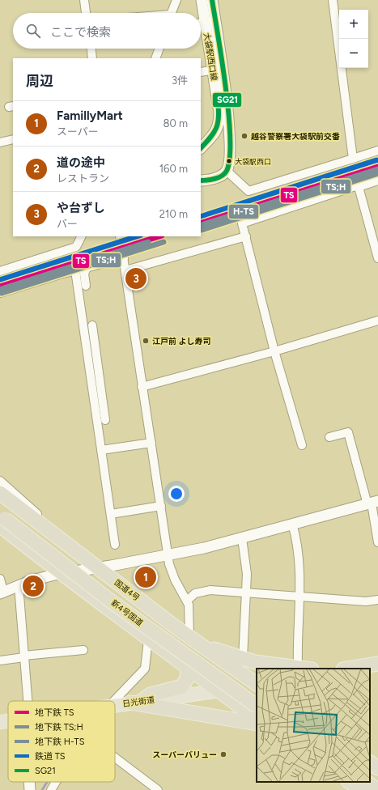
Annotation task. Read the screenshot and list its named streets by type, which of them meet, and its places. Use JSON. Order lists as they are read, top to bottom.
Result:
{
  "streets": {
    "highway": ["国道4号", "新4号国道", "日光街道"],
    "street": ["大袋駅西口線"]
  },
  "places": [
    "越谷警察署大袋駅前交番",
    "大袋駅西口",
    "江戸前 よし寿司",
    "スーパーバリュー"
  ],
  "lines": [
    "transit line SG21",
    "rail line TS",
    "metro line TS",
    "metro line H-TS",
    "metro line TS;H"
  ],
  "legend": [
    "地下鉄 TS",
    "地下鉄 TS;H",
    "地下鉄 H-TS",
    "鉄道 TS",
    "SG21"
  ],
  "page": {
    "map_buttons": ["+", "−"],
    "search": "ここで検索",
    "heading": ["周辺", "3件"],
    "list": [
      {
        "mark": "1",
        "name": "FamillyMart",
        "note": "スーパー",
        "value": "80 m"
      },
      {
        "mark": "2",
        "name": "道の途中",
        "note": "レストラン",
        "value": "160 m"
      },
      {
        "mark": "3",
        "name": "や台ずし",
        "note": "バー",
        "value": "210 m"
      }
    ],
    "pins": ["3", "1", "2"]
  }
}
